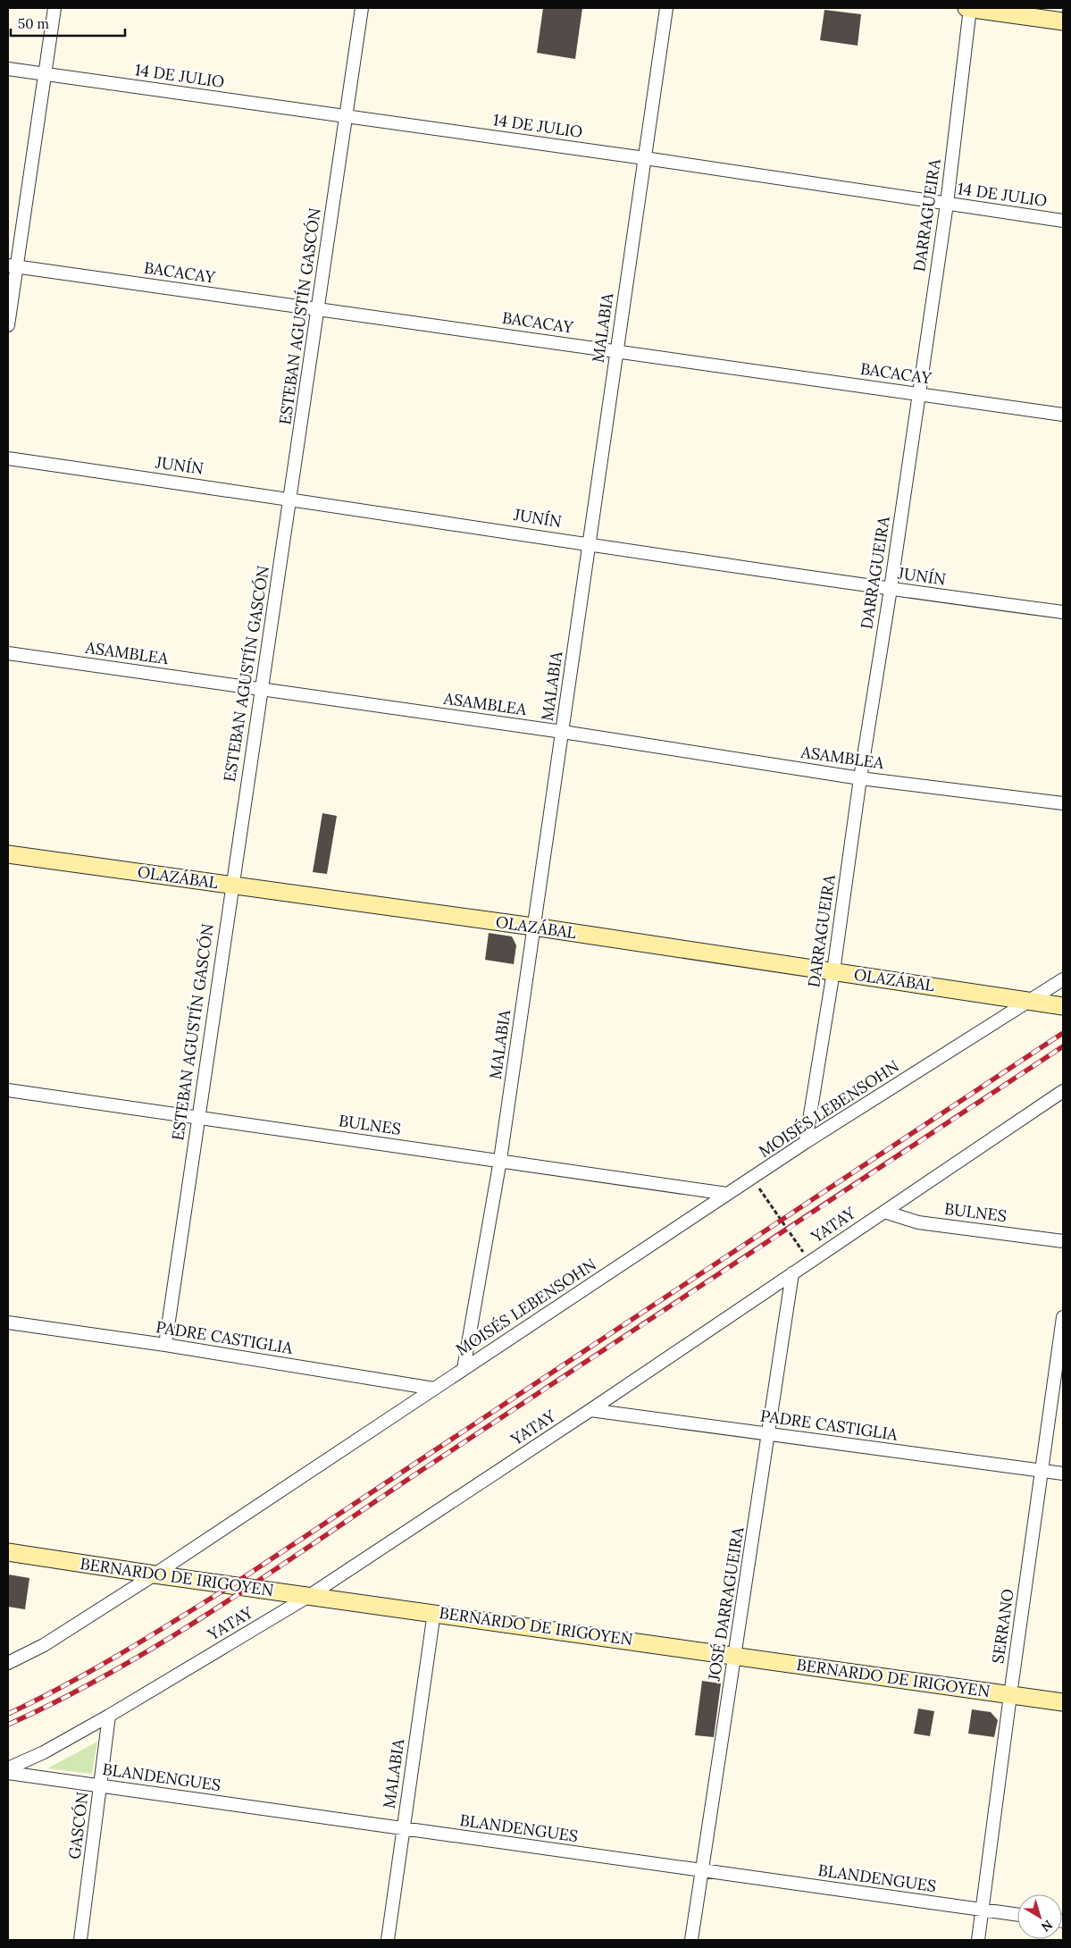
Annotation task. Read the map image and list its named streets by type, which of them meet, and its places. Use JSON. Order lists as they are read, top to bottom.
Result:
{
  "streets": {
    "street": [
      "14 DE JULIO",
      "DARRAGUEIRA",
      "BACACAY",
      "ESTEBAN AGUSTÍN GASCÓN",
      "MALABIA",
      "JUNÍN",
      "ASAMBLEA",
      "OLAZÁBAL",
      "MOISÉS LEBENSOHN",
      "BULNES",
      "YATAY",
      "PADRE CASTIGLIA",
      "BERNARDO DE IRIGOYEN",
      "JOSÉ DARRAGUEIRA",
      "SERRANO",
      "BLANDENGUES",
      "GASCÓN"
    ]
  },
  "crossings": [
    ["14 DE JULIO", "DARRAGUEIRA"],
    ["14 DE JULIO", "ESTEBAN AGUSTÍN GASCÓN"],
    ["14 DE JULIO", "MALABIA"],
    ["DARRAGUEIRA", "BACACAY"],
    ["DARRAGUEIRA", "JUNÍN"],
    ["DARRAGUEIRA", "ASAMBLEA"],
    ["DARRAGUEIRA", "OLAZÁBAL"],
    ["DARRAGUEIRA", "MOISÉS LEBENSOHN"],
    ["BACACAY", "ESTEBAN AGUSTÍN GASCÓN"],
    ["BACACAY", "MALABIA"],
    ["ESTEBAN AGUSTÍN GASCÓN", "JUNÍN"],
    ["ESTEBAN AGUSTÍN GASCÓN", "ASAMBLEA"],
    ["ESTEBAN AGUSTÍN GASCÓN", "OLAZÁBAL"],
    ["ESTEBAN AGUSTÍN GASCÓN", "BULNES"],
    ["ESTEBAN AGUSTÍN GASCÓN", "PADRE CASTIGLIA"],
    ["MALABIA", "JUNÍN"],
    ["MALABIA", "ASAMBLEA"],
    ["MALABIA", "OLAZÁBAL"],
    ["MALABIA", "MOISÉS LEBENSOHN"],
    ["MALABIA", "BULNES"],
    ["MALABIA", "BERNARDO DE IRIGOYEN"],
    ["MALABIA", "BLANDENGUES"],
    ["OLAZÁBAL", "MOISÉS LEBENSOHN"],
    ["MOISÉS LEBENSOHN", "BULNES"],
    ["MOISÉS LEBENSOHN", "PADRE CASTIGLIA"],
    ["MOISÉS LEBENSOHN", "BERNARDO DE IRIGOYEN"],
    ["BULNES", "YATAY"],
    ["YATAY", "PADRE CASTIGLIA"],
    ["YATAY", "BERNARDO DE IRIGOYEN"],
    ["YATAY", "JOSÉ DARRAGUEIRA"],
    ["YATAY", "GASCÓN"],
    ["PADRE CASTIGLIA", "JOSÉ DARRAGUEIRA"],
    ["PADRE CASTIGLIA", "SERRANO"],
    ["BERNARDO DE IRIGOYEN", "JOSÉ DARRAGUEIRA"],
    ["BERNARDO DE IRIGOYEN", "SERRANO"],
    ["JOSÉ DARRAGUEIRA", "BLANDENGUES"],
    ["SERRANO", "BLANDENGUES"],
    ["BLANDENGUES", "GASCÓN"]
  ],
  "scale_bar": "50 m",
  "north": "bottom right"
}
